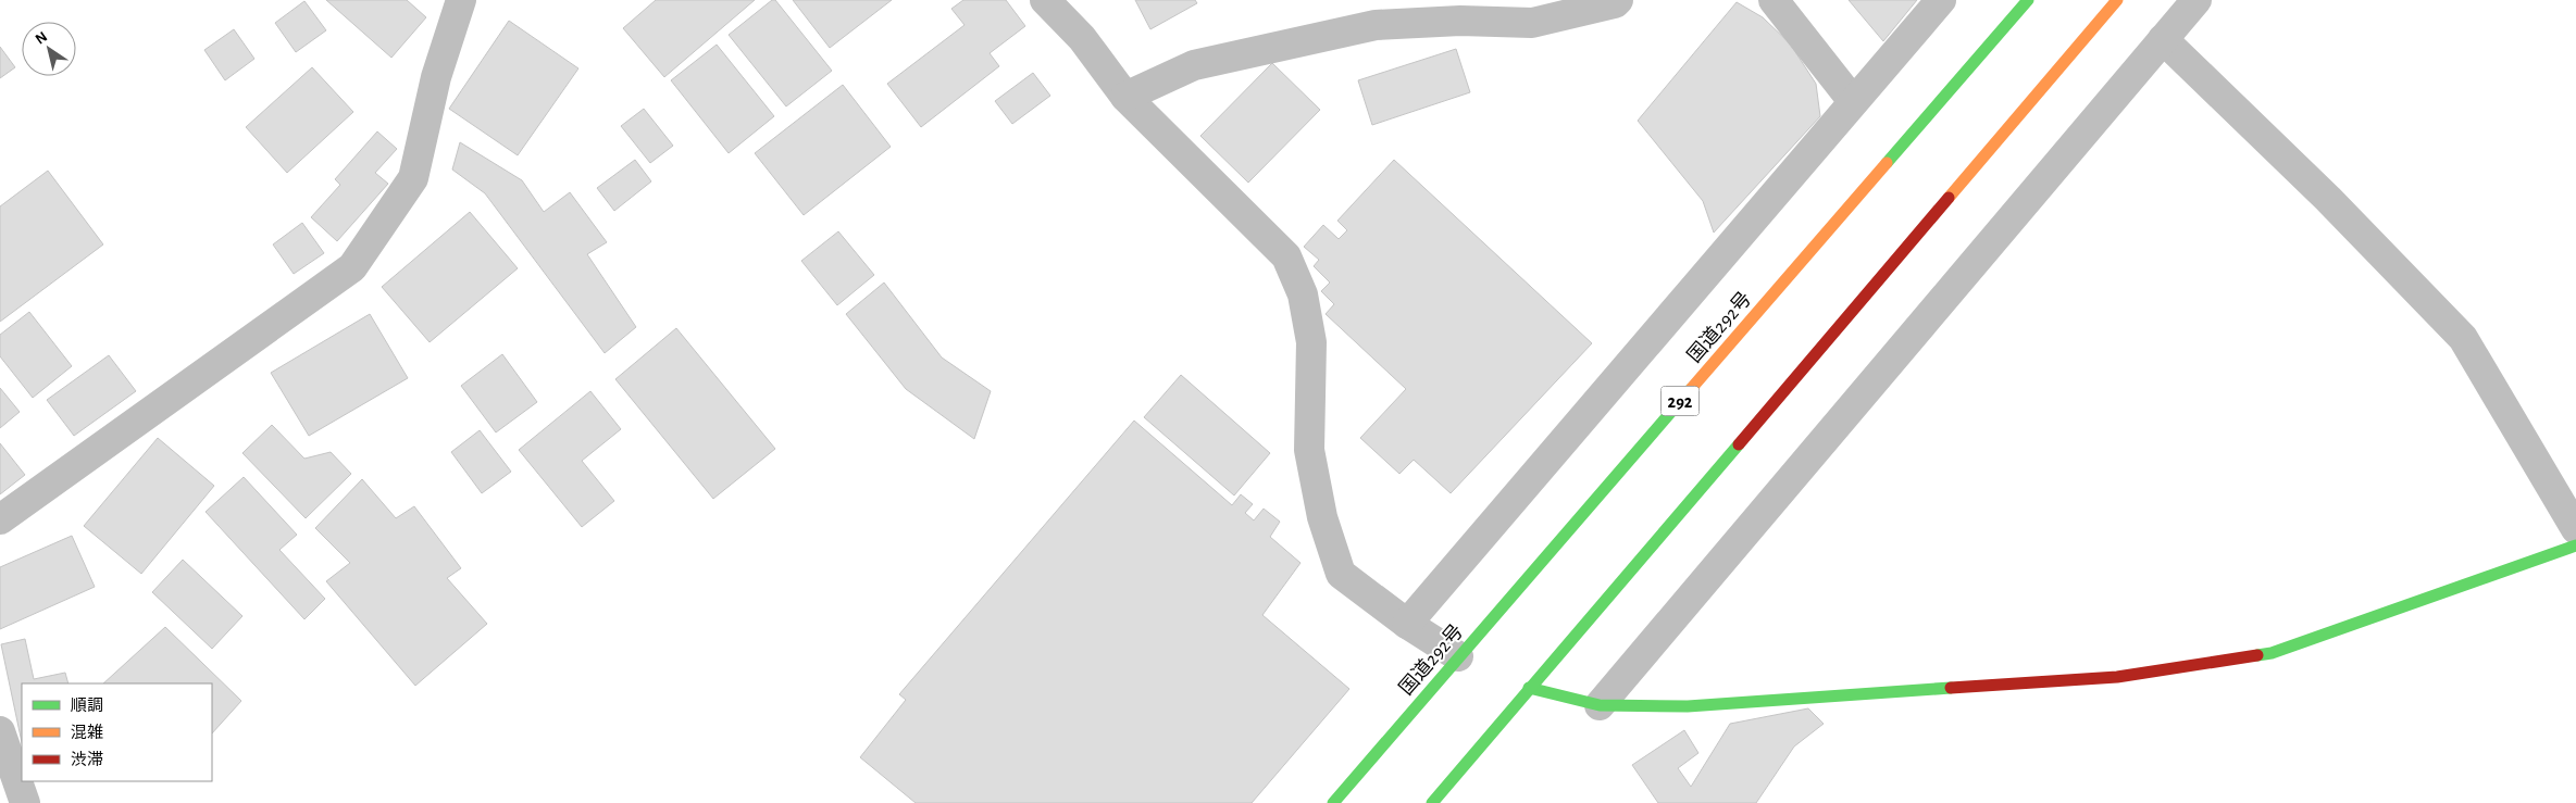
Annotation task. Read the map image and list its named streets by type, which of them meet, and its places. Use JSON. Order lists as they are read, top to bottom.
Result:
{
  "streets": {
    "main road": ["国道292号", "292"]
  },
  "legend": ["順調", "混雑", "渋滞"],
  "north": "top left"
}
